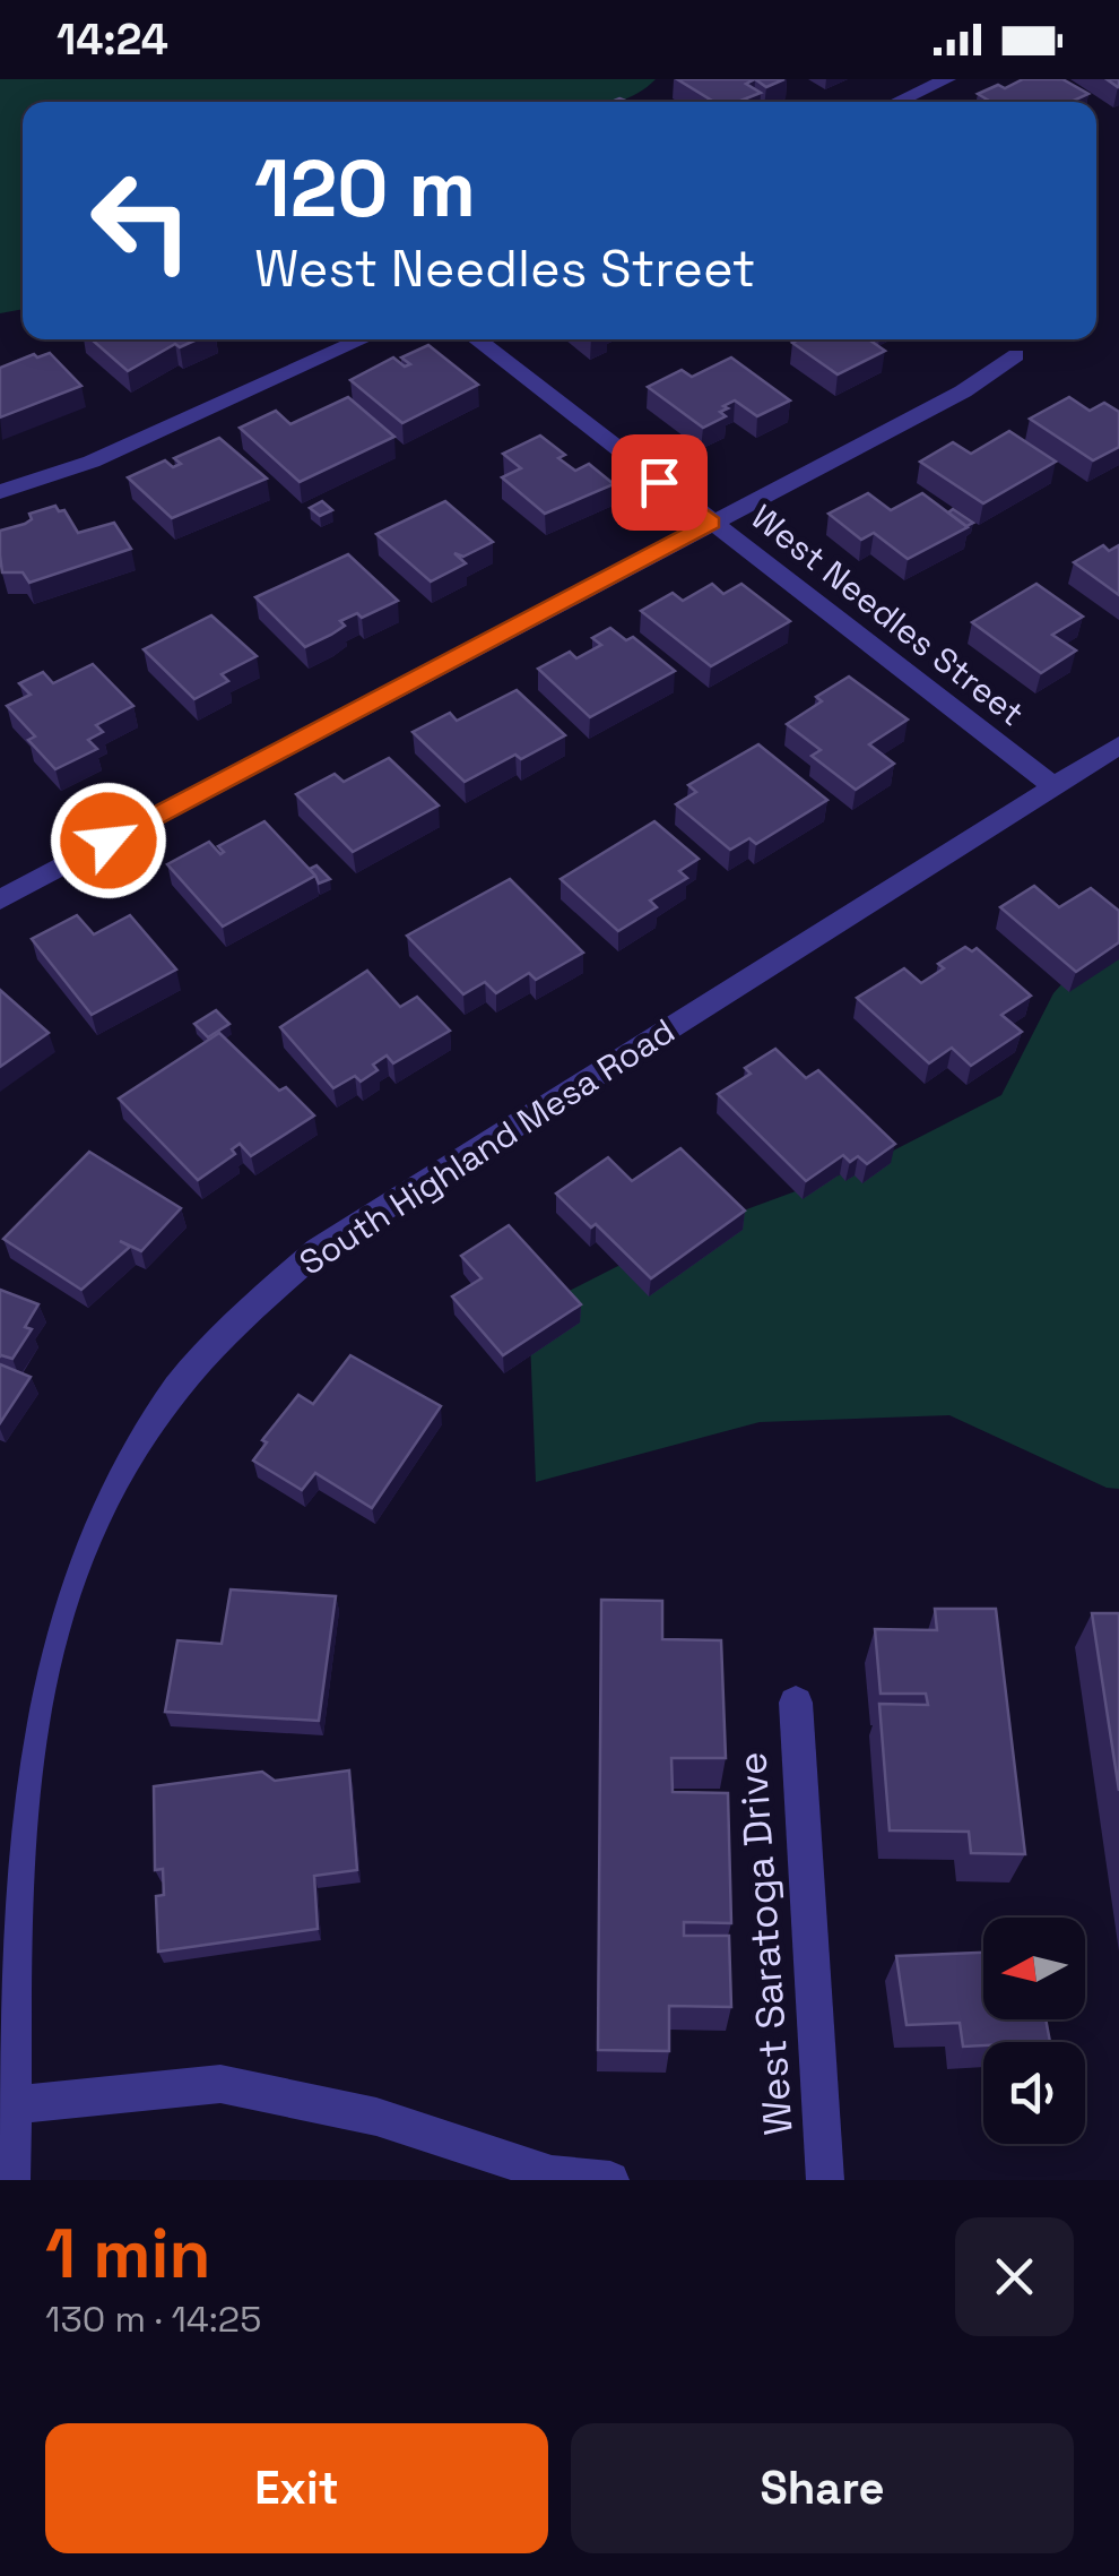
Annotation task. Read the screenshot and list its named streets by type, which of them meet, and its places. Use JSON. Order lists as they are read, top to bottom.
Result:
{
  "streets": {
    "street": ["West Needles Street", "South Highland Mesa Road", "West Saratoga Drive"]
  },
  "crossings": [
    ["West Needles Street", "South Highland Mesa Road"]
  ],
  "north": "left",
  "page": {
    "status": "14:24",
    "turn": ["120 m", "West Needles Street"],
    "heading": ["1 min", "130 m · 14:25"],
    "buttons": ["Exit", "Share"]
  }
}
